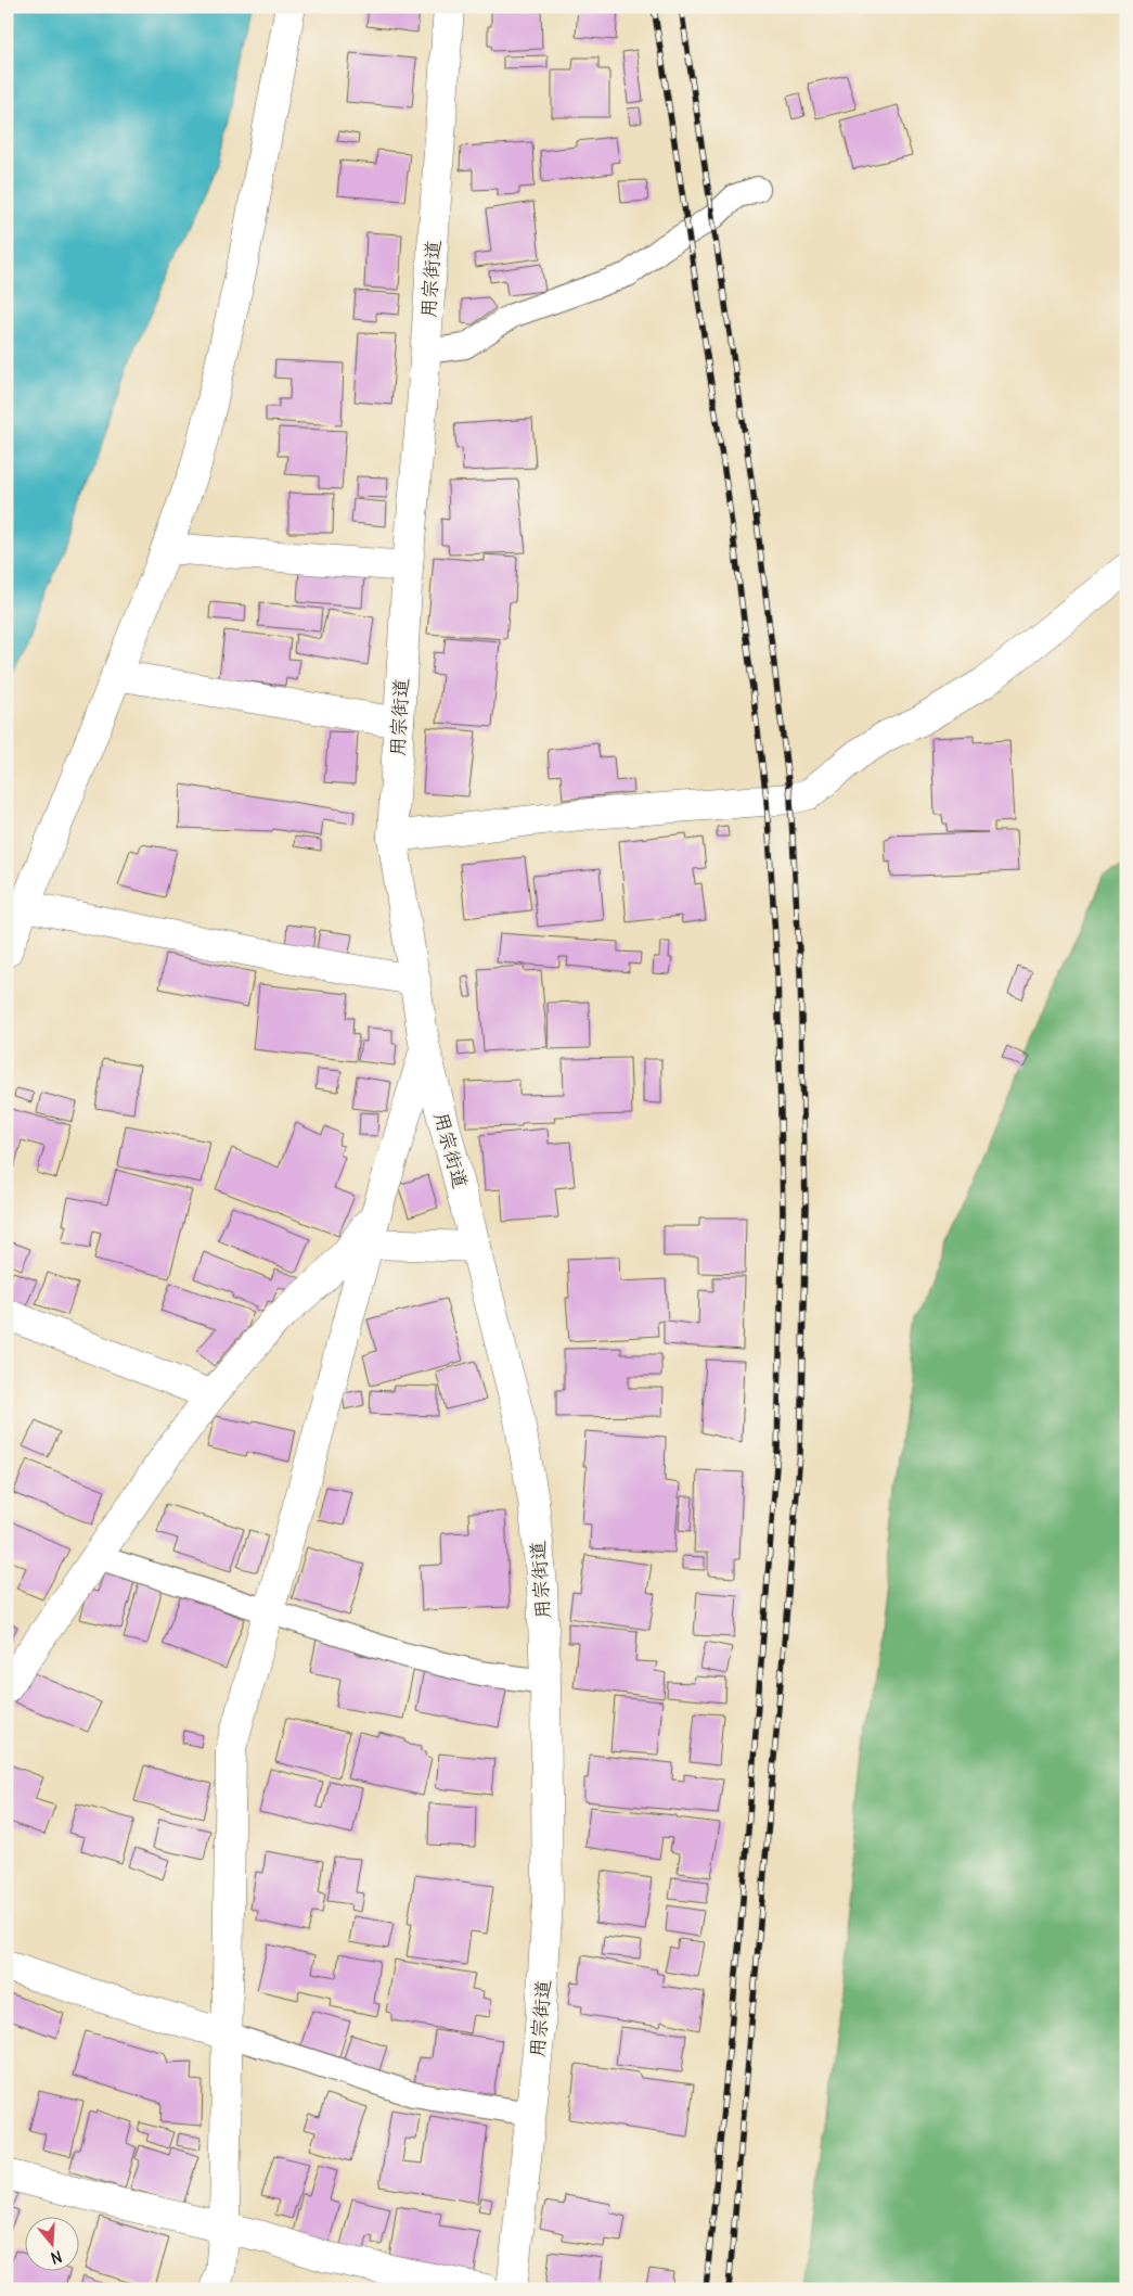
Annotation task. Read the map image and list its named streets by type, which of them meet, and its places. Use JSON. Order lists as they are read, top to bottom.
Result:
{
  "streets": {
    "street": ["用宗街道"]
  },
  "north": "bottom"
}
